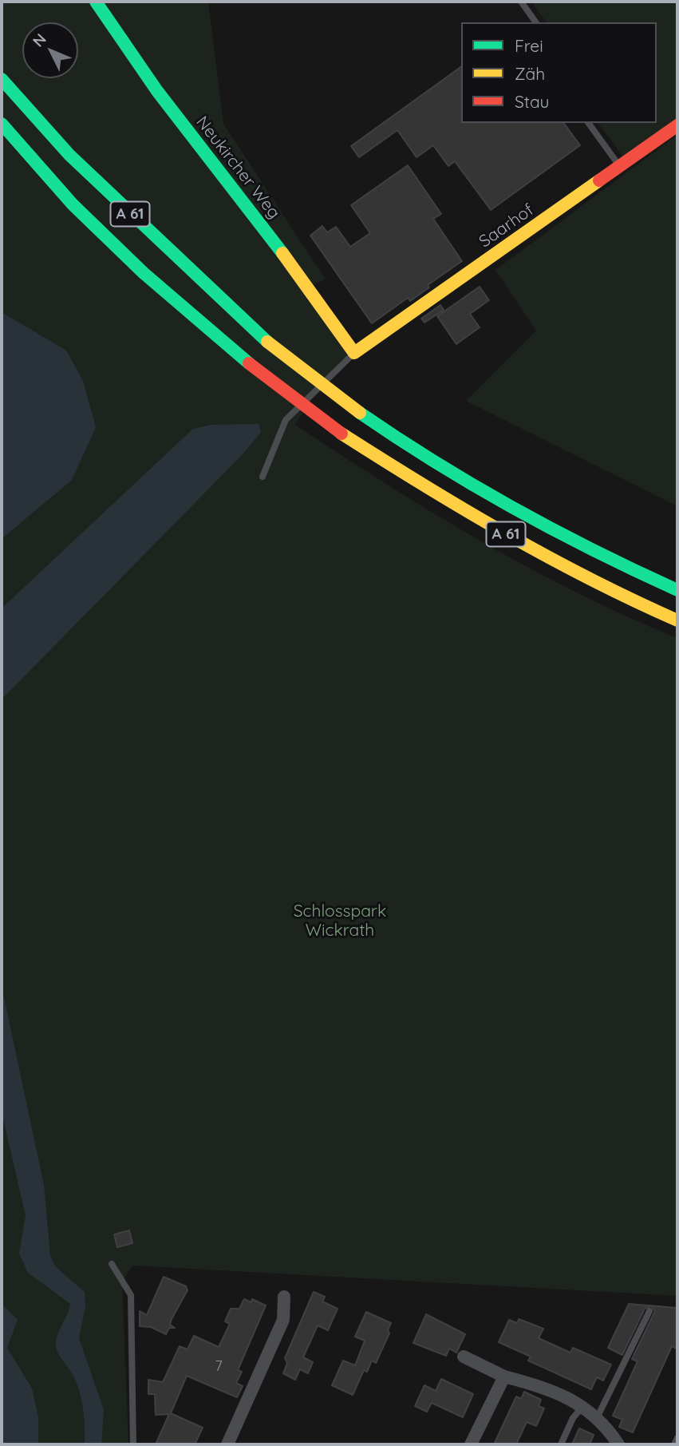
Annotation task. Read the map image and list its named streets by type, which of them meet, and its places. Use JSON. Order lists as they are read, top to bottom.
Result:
{
  "streets": {
    "main road": ["Neukircher Weg", "A 61", "Saarhof"]
  },
  "crossings": [
    ["Neukircher Weg", "Saarhof"]
  ],
  "parks": ["Schlosspark Wickrath"],
  "house_numbers": ["7"],
  "legend": ["Frei", "Zäh", "Stau"],
  "north": "top left"
}
